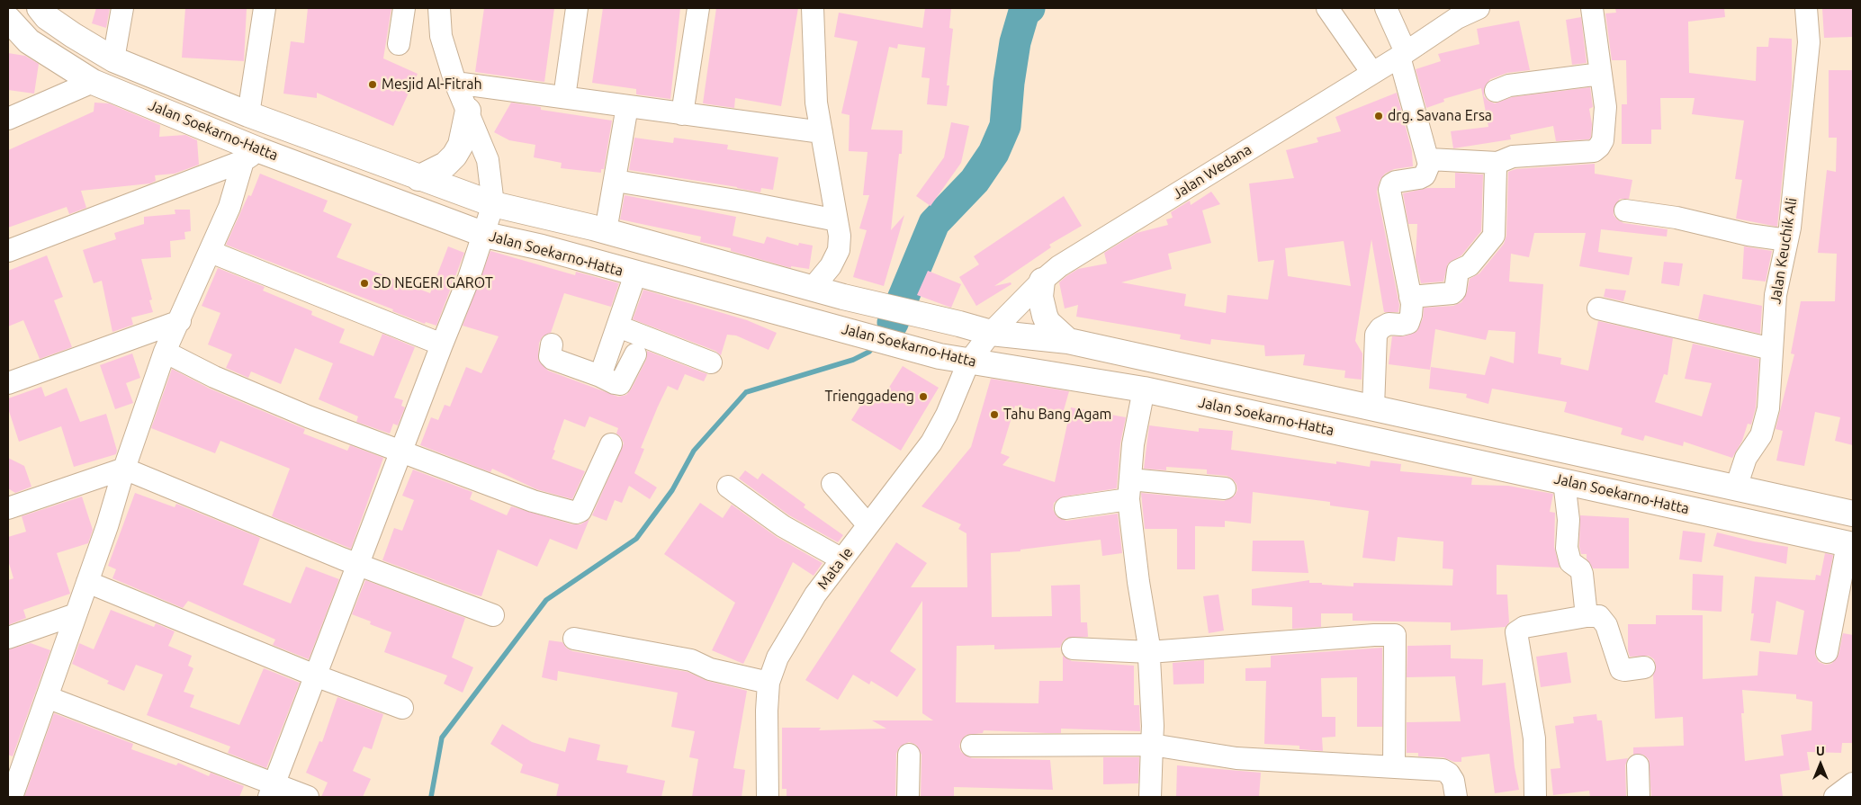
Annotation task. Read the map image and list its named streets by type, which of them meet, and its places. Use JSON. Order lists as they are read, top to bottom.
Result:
{
  "streets": {
    "highway": ["Jalan Soekarno-Hatta"],
    "street": ["Jalan Wedana", "Jalan Keuchik Ali", "Mata Ie"]
  },
  "crossings": [
    ["Jalan Soekarno-Hatta", "Jalan Wedana"],
    ["Jalan Soekarno-Hatta", "Jalan Keuchik Ali"],
    ["Jalan Soekarno-Hatta", "Mata Ie"],
    ["Jalan Wedana", "Mata Ie"]
  ],
  "places": [
    "Mesjid Al-Fitrah",
    "drg. Savana Ersa",
    "SD NEGERI GAROT",
    "Trienggadeng",
    "Tahu Bang Agam"
  ],
  "north": "top"
}
